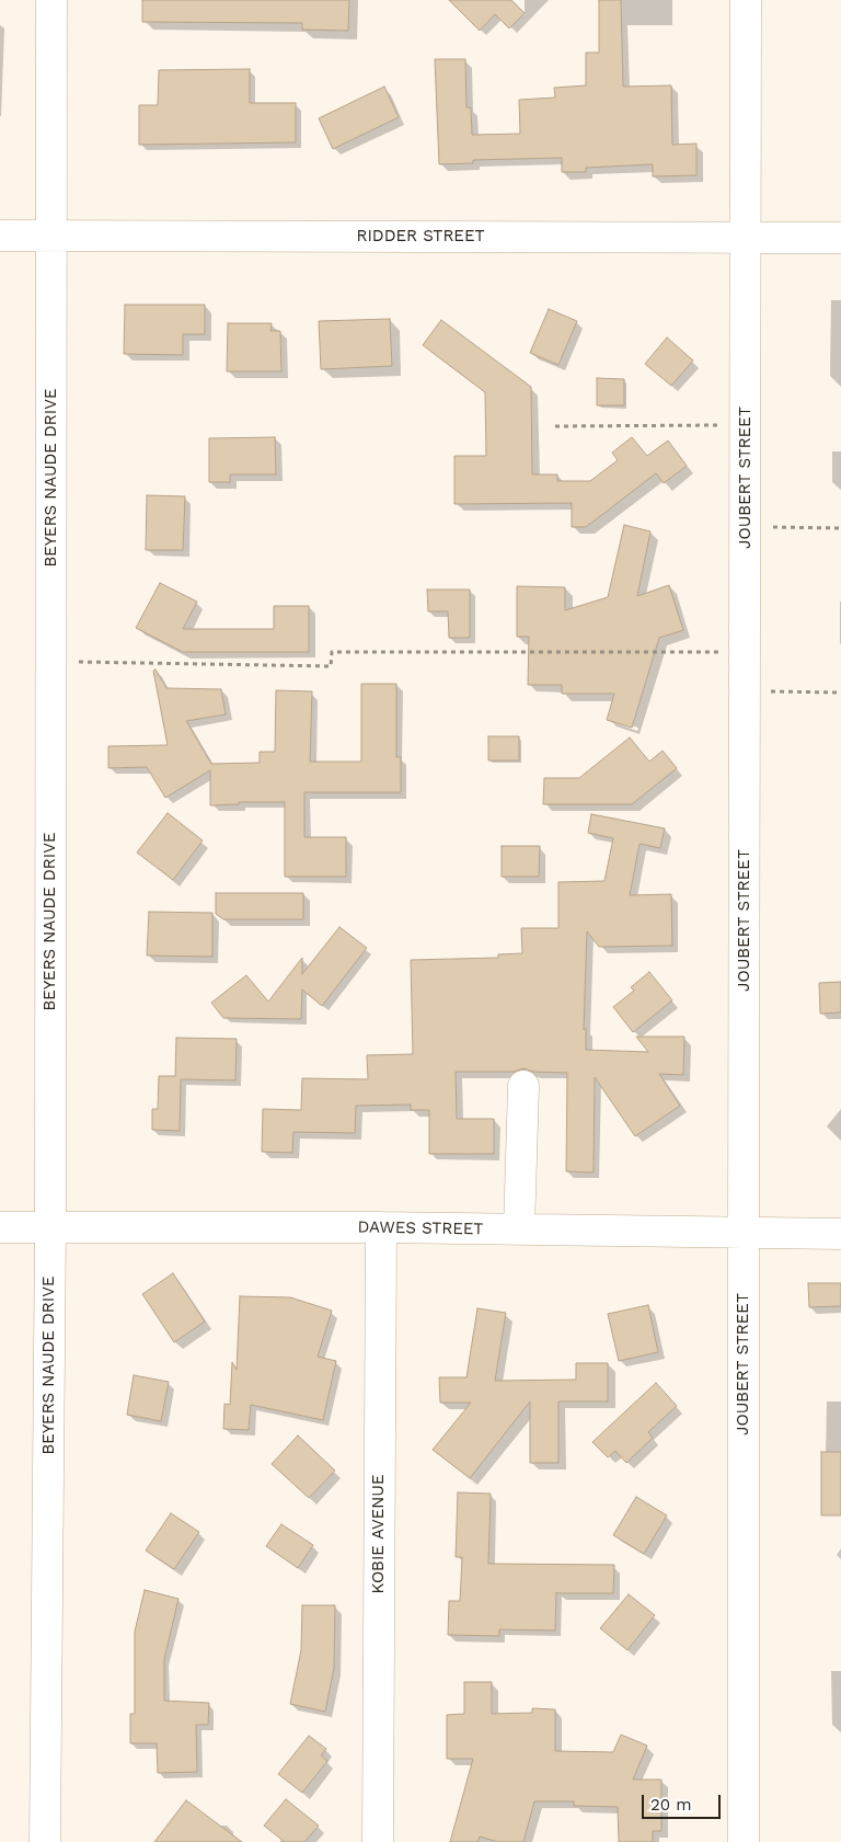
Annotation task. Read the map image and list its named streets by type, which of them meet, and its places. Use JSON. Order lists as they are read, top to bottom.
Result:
{
  "streets": {
    "street": [
      "RIDDER STREET",
      "BEYERS NAUDE DRIVE",
      "JOUBERT STREET",
      "DAWES STREET",
      "KOBIE AVENUE"
    ]
  },
  "crossings": [
    ["RIDDER STREET", "BEYERS NAUDE DRIVE"],
    ["RIDDER STREET", "JOUBERT STREET"],
    ["BEYERS NAUDE DRIVE", "DAWES STREET"],
    ["JOUBERT STREET", "DAWES STREET"],
    ["DAWES STREET", "KOBIE AVENUE"]
  ],
  "scale_bar": "20 m"
}
